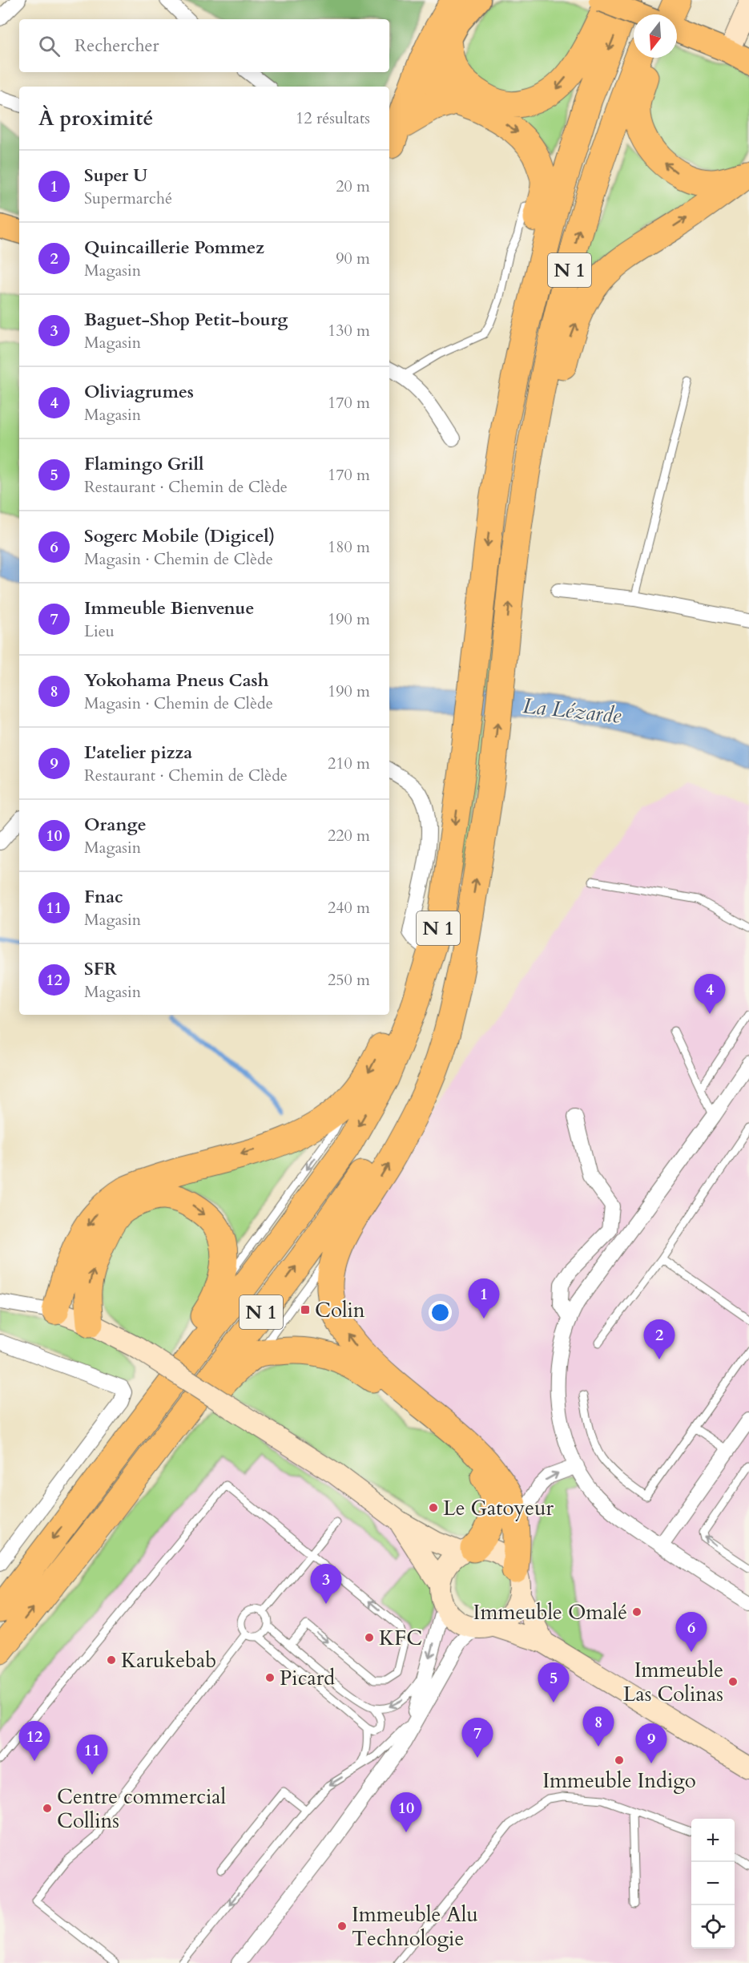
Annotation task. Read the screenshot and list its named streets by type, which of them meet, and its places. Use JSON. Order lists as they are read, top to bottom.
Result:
{
  "streets": {
    "highway": ["N 1"]
  },
  "water": ["La Lézarde"],
  "places": {
    "transit": ["Colin"],
    "other": [
      "Le Gatoyeur",
      "Immeuble Omalé",
      "KFC",
      "Karukebab",
      "Picard",
      "Immeuble Las Colinas",
      "Immeuble Indigo",
      "Centre commercial Collins",
      "Immeuble Alu Technologie"
    ]
  },
  "north": "bottom",
  "page": {
    "search": "Rechercher",
    "heading": ["À proximité", "12 résultats"],
    "list": [
      {
        "mark": "1",
        "name": "Super U",
        "note": "Supermarché",
        "value": "20 m"
      },
      {
        "mark": "2",
        "name": "Quincaillerie Pommez",
        "note": "Magasin",
        "value": "90 m"
      },
      {
        "mark": "3",
        "name": "Baguet-Shop Petit-bourg",
        "note": "Magasin",
        "value": "130 m"
      },
      {
        "mark": "4",
        "name": "Oliviagrumes",
        "note": "Magasin",
        "value": "170 m"
      },
      {
        "mark": "5",
        "name": "Flamingo Grill",
        "note": "Restaurant · Chemin de Clède",
        "value": "170 m"
      },
      {
        "mark": "6",
        "name": "Sogerc Mobile (Digicel)",
        "note": "Magasin · Chemin de Clède",
        "value": "180 m"
      },
      {
        "mark": "7",
        "name": "Immeuble Bienvenue",
        "note": "Lieu",
        "value": "190 m"
      },
      {
        "mark": "8",
        "name": "Yokohama Pneus Cash",
        "note": "Magasin · Chemin de Clède",
        "value": "190 m"
      },
      {
        "mark": "9",
        "name": "L'atelier pizza",
        "note": "Restaurant · Chemin de Clède",
        "value": "210 m"
      },
      {
        "mark": "10",
        "name": "Orange",
        "note": "Magasin",
        "value": "220 m"
      },
      {
        "mark": "11",
        "name": "Fnac",
        "note": "Magasin",
        "value": "240 m"
      },
      {
        "mark": "12",
        "name": "SFR",
        "note": "Magasin",
        "value": "250 m"
      }
    ],
    "pins": [
      "4",
      "1",
      "2",
      "3",
      "6",
      "5",
      "8",
      "7",
      "12",
      "9",
      "11",
      "10"
    ],
    "map_buttons": ["+", "−"]
  }
}
